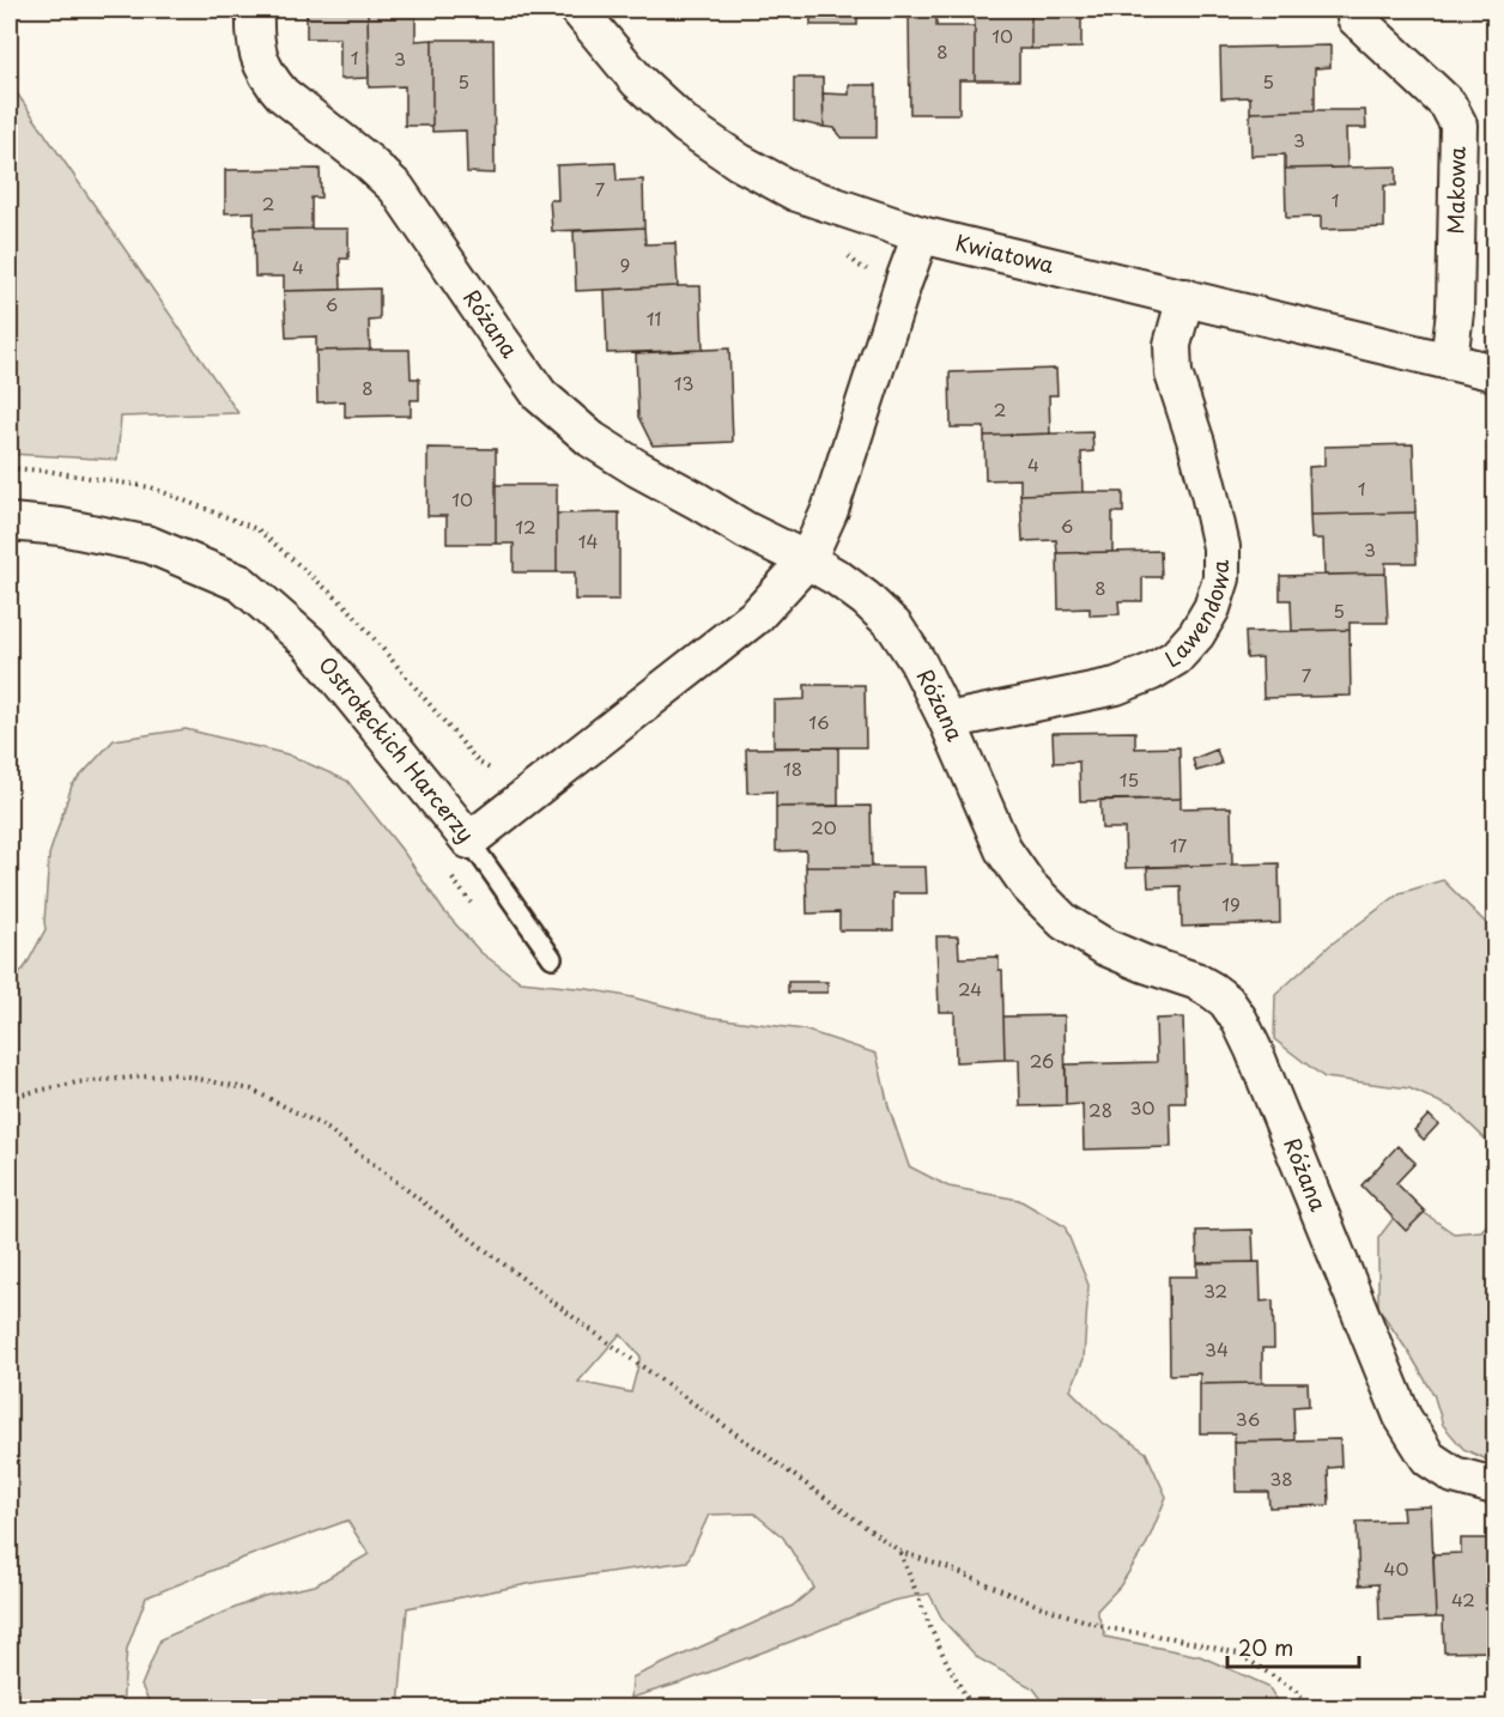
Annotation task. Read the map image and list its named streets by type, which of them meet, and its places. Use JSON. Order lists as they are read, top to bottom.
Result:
{
  "streets": {
    "street": [
      "Makowa",
      "Kwiatowa",
      "Różana",
      "Lawendowa",
      "Ostrołęckich Harcerzy"
    ]
  },
  "crossings": [
    ["Makowa", "Kwiatowa"],
    ["Kwiatowa", "Lawendowa"],
    ["Kwiatowa", "Ostrołęckich Harcerzy"],
    ["Różana", "Lawendowa"],
    ["Różana", "Ostrołęckich Harcerzy"]
  ],
  "house_numbers": [
    "10",
    "8",
    "1",
    "3",
    "5",
    "5",
    "3",
    "7",
    "1",
    "2",
    "9",
    "4",
    "6",
    "11",
    "13",
    "8",
    "2",
    "4",
    "1",
    "10",
    "6",
    "12",
    "14",
    "3",
    "8",
    "5",
    "7",
    "16",
    "18",
    "15",
    "20",
    "17",
    "19",
    "24",
    "26",
    "30",
    "28",
    "32",
    "34",
    "36",
    "38",
    "40",
    "42"
  ],
  "scale_bar": "20 m"
}
